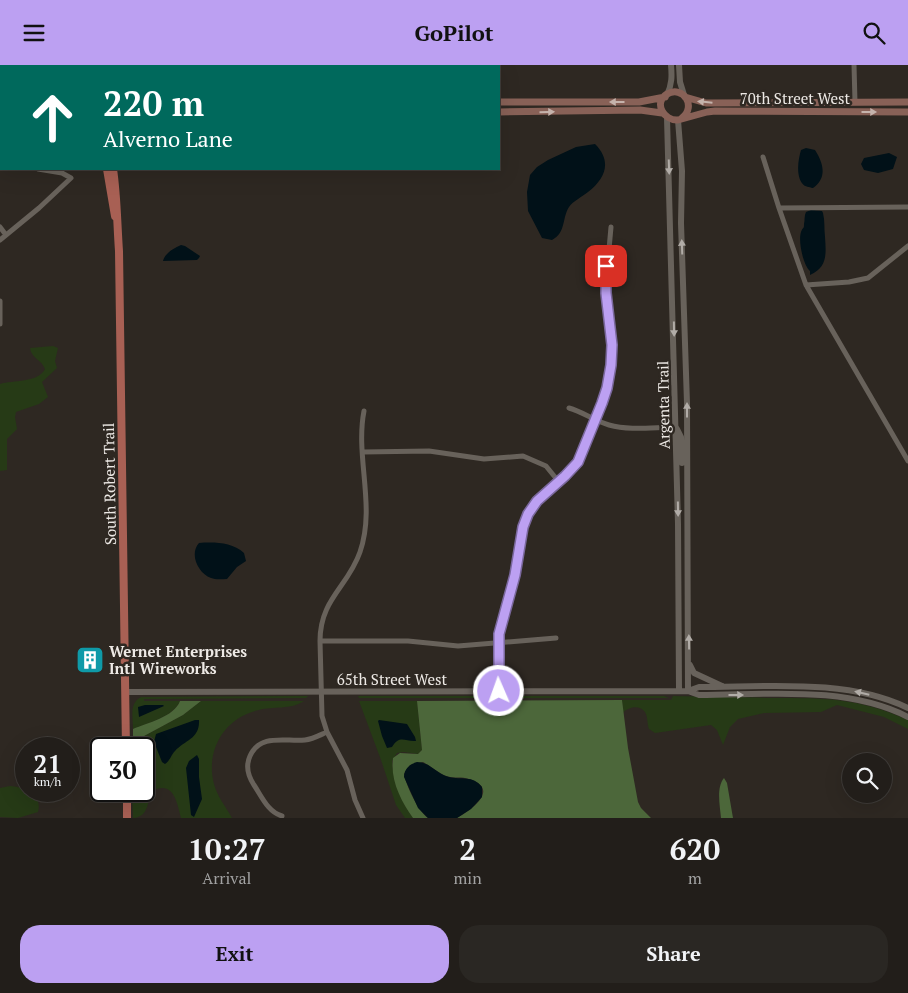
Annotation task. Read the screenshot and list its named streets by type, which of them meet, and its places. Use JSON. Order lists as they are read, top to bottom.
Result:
{
  "streets": {
    "main road": ["70th Street West", "South Robert Trail"],
    "street": ["Argenta Trail", "65th Street West"]
  },
  "crossings": [
    ["70th Street West", "Argenta Trail"],
    ["Argenta Trail", "65th Street West"],
    ["South Robert Trail", "65th Street West"]
  ],
  "places": {
    "building": ["Wernet Enterprises Intl Wireworks"]
  },
  "page": {
    "header": "GoPilot",
    "turn": ["220 m", "Alverno Lane"],
    "speed": "21 km/h",
    "limit": "30",
    "eta": [
      "10:27",
      "Arrival",
      "2",
      "min",
      "620",
      "m"
    ],
    "buttons": ["Exit", "Share"]
  }
}
